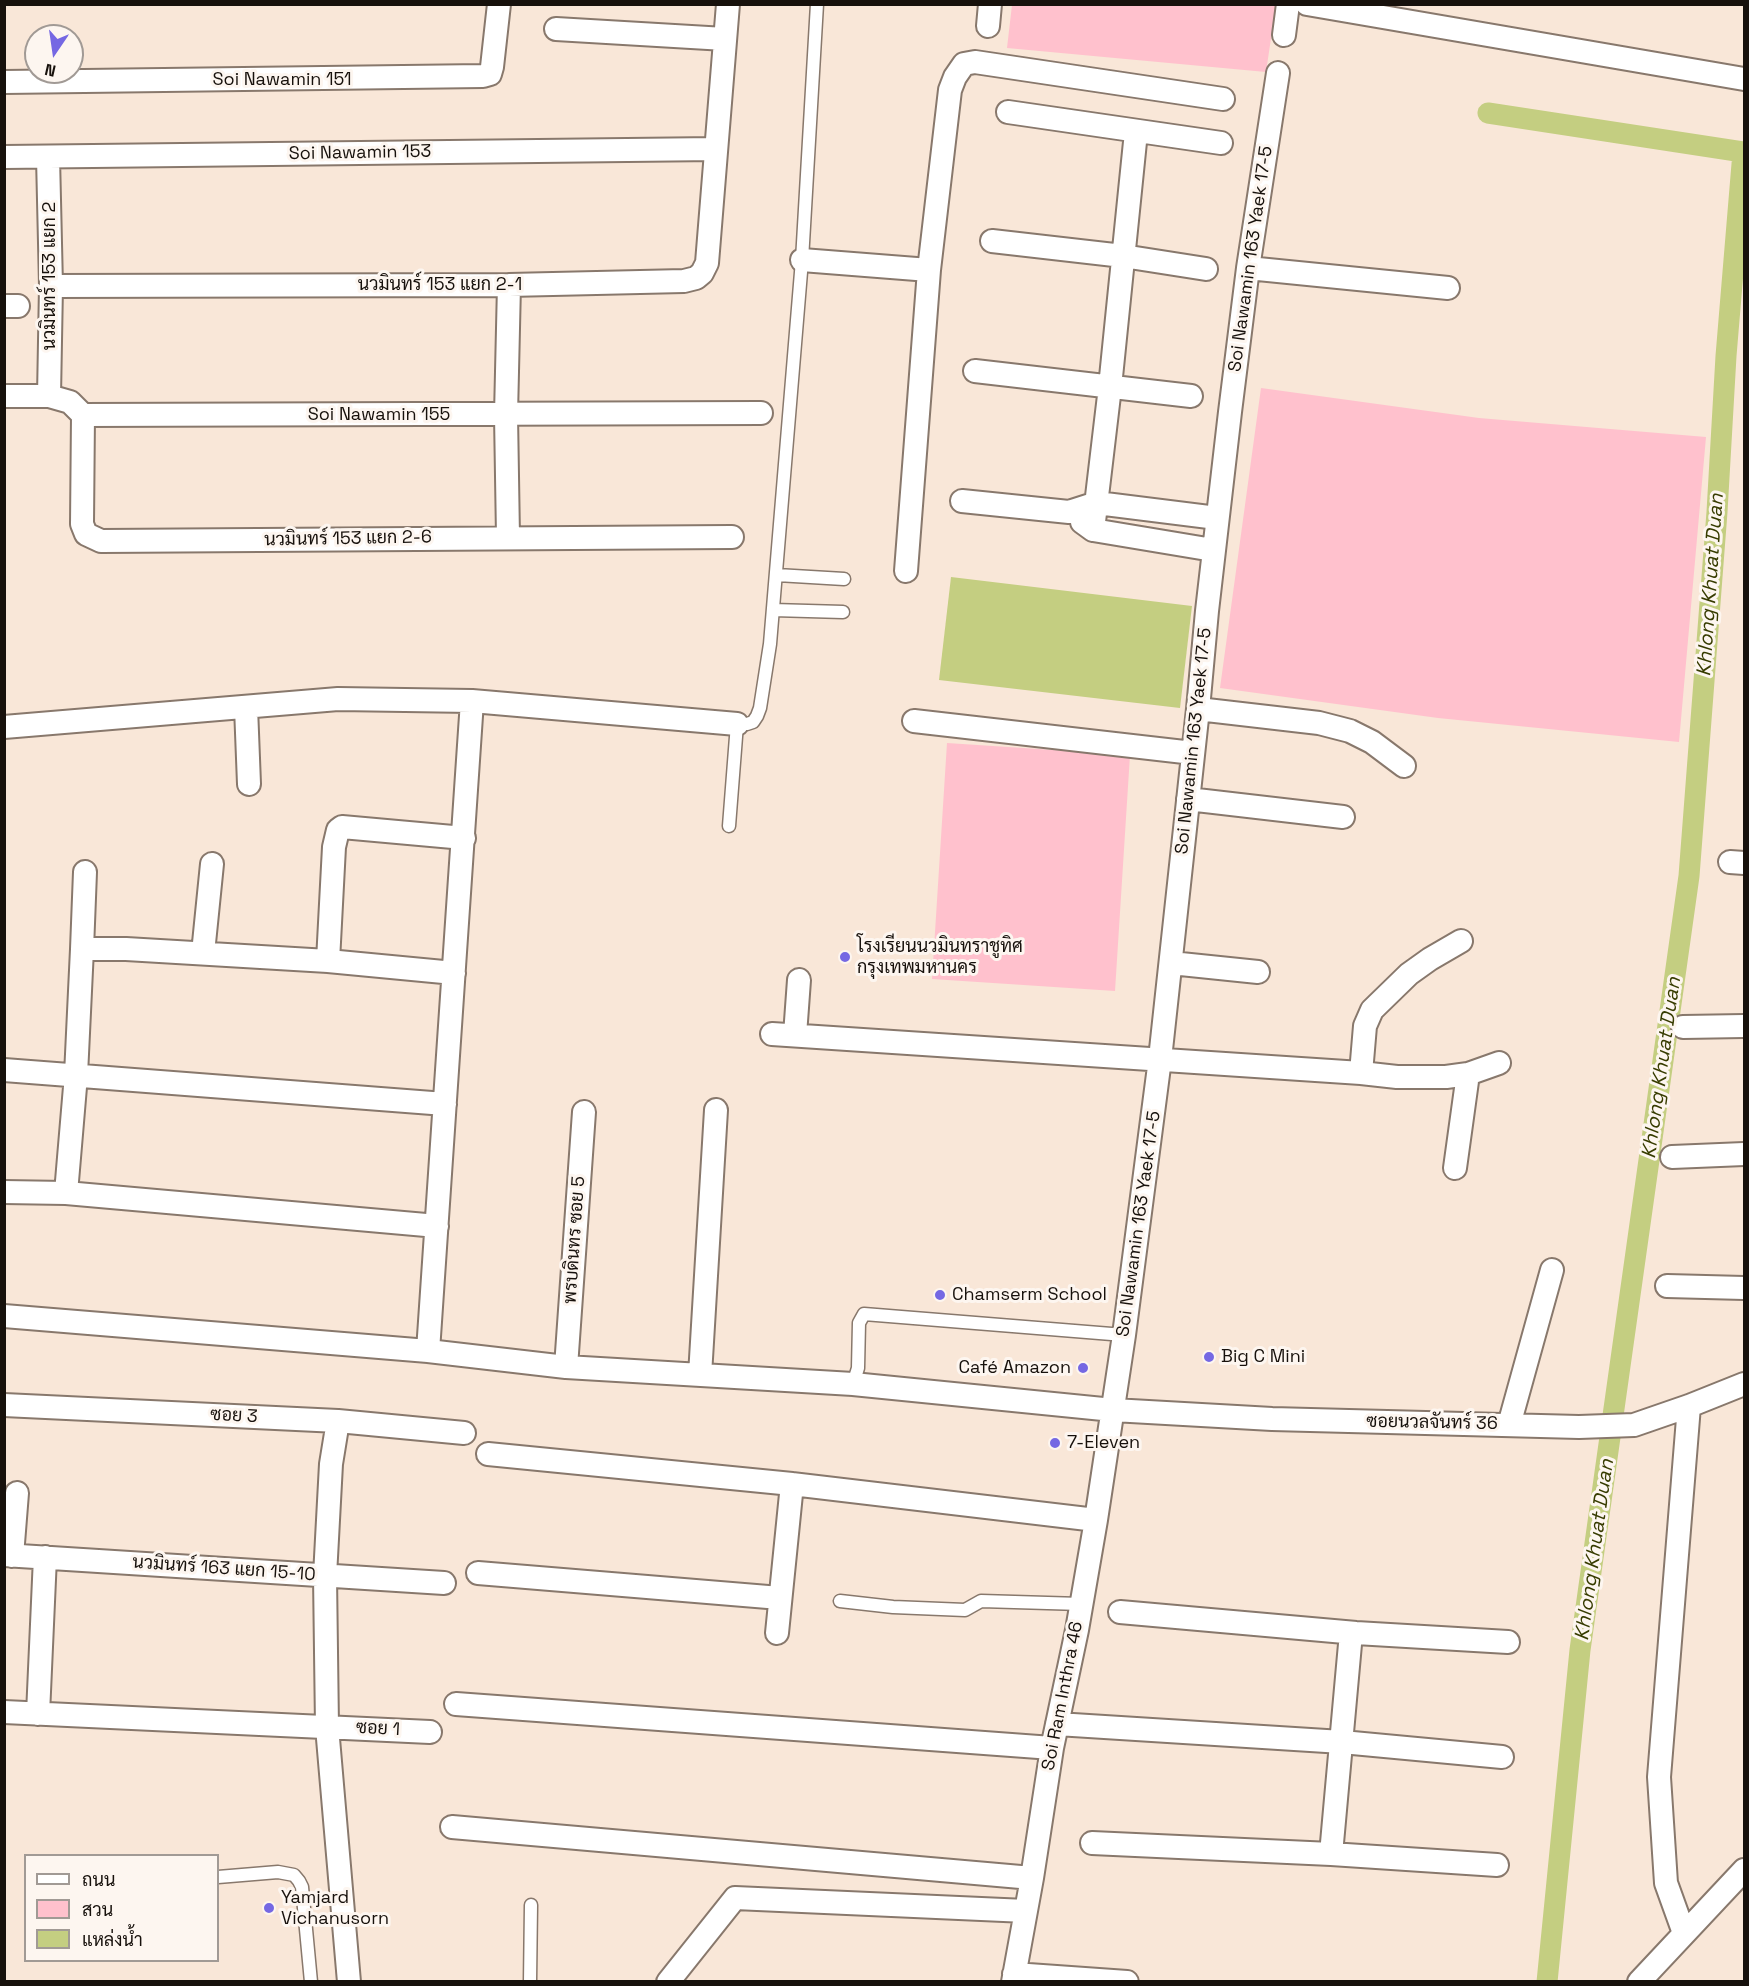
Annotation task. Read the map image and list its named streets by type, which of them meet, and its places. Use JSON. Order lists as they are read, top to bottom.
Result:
{
  "streets": {
    "street": [
      "Soi Nawamin 151",
      "Soi Nawamin 153",
      "Soi Nawamin 163 Yaek 17-5",
      "นวมินทร์ 153 แยก 2",
      "นวมินทร์ 153 แยก 2-1",
      "Soi Nawamin 155",
      "นวมินทร์ 153 แยก 2-6",
      "พรบดินทร ซอย 5",
      "ซอย 3",
      "ซอยนวลจันทร์ 36",
      "นวมินทร์ 163 แยก 15-10",
      "Soi Ram Inthra 46",
      "ซอย 1"
    ]
  },
  "crossings": [
    ["Soi Nawamin 153", "นวมินทร์ 153 แยก 2"],
    ["Soi Nawamin 153", "นวมินทร์ 153 แยก 2-1"],
    ["Soi Nawamin 163 Yaek 17-5", "ซอยนวลจันทร์ 36"],
    ["Soi Nawamin 163 Yaek 17-5", "Soi Ram Inthra 46"],
    ["นวมินทร์ 153 แยก 2", "นวมินทร์ 153 แยก 2-1"],
    ["Soi Nawamin 155", "นวมินทร์ 153 แยก 2-6"],
    ["พรบดินทร ซอย 5", "ซอยนวลจันทร์ 36"],
    ["ซอยนวลจันทร์ 36", "Soi Ram Inthra 46"]
  ],
  "water": ["Khlong Khuat Duan"],
  "places": [
    "โรงเรียนนวมินทราชูทิศ กรุงเทพมหานคร",
    "Chamserm School",
    "Big C Mini",
    "Café Amazon",
    "7-Eleven",
    "Yamjard Vichanusorn"
  ],
  "legend": ["ถนน", "สวน", "แหล่งน้ำ"],
  "north": "bottom"
}
